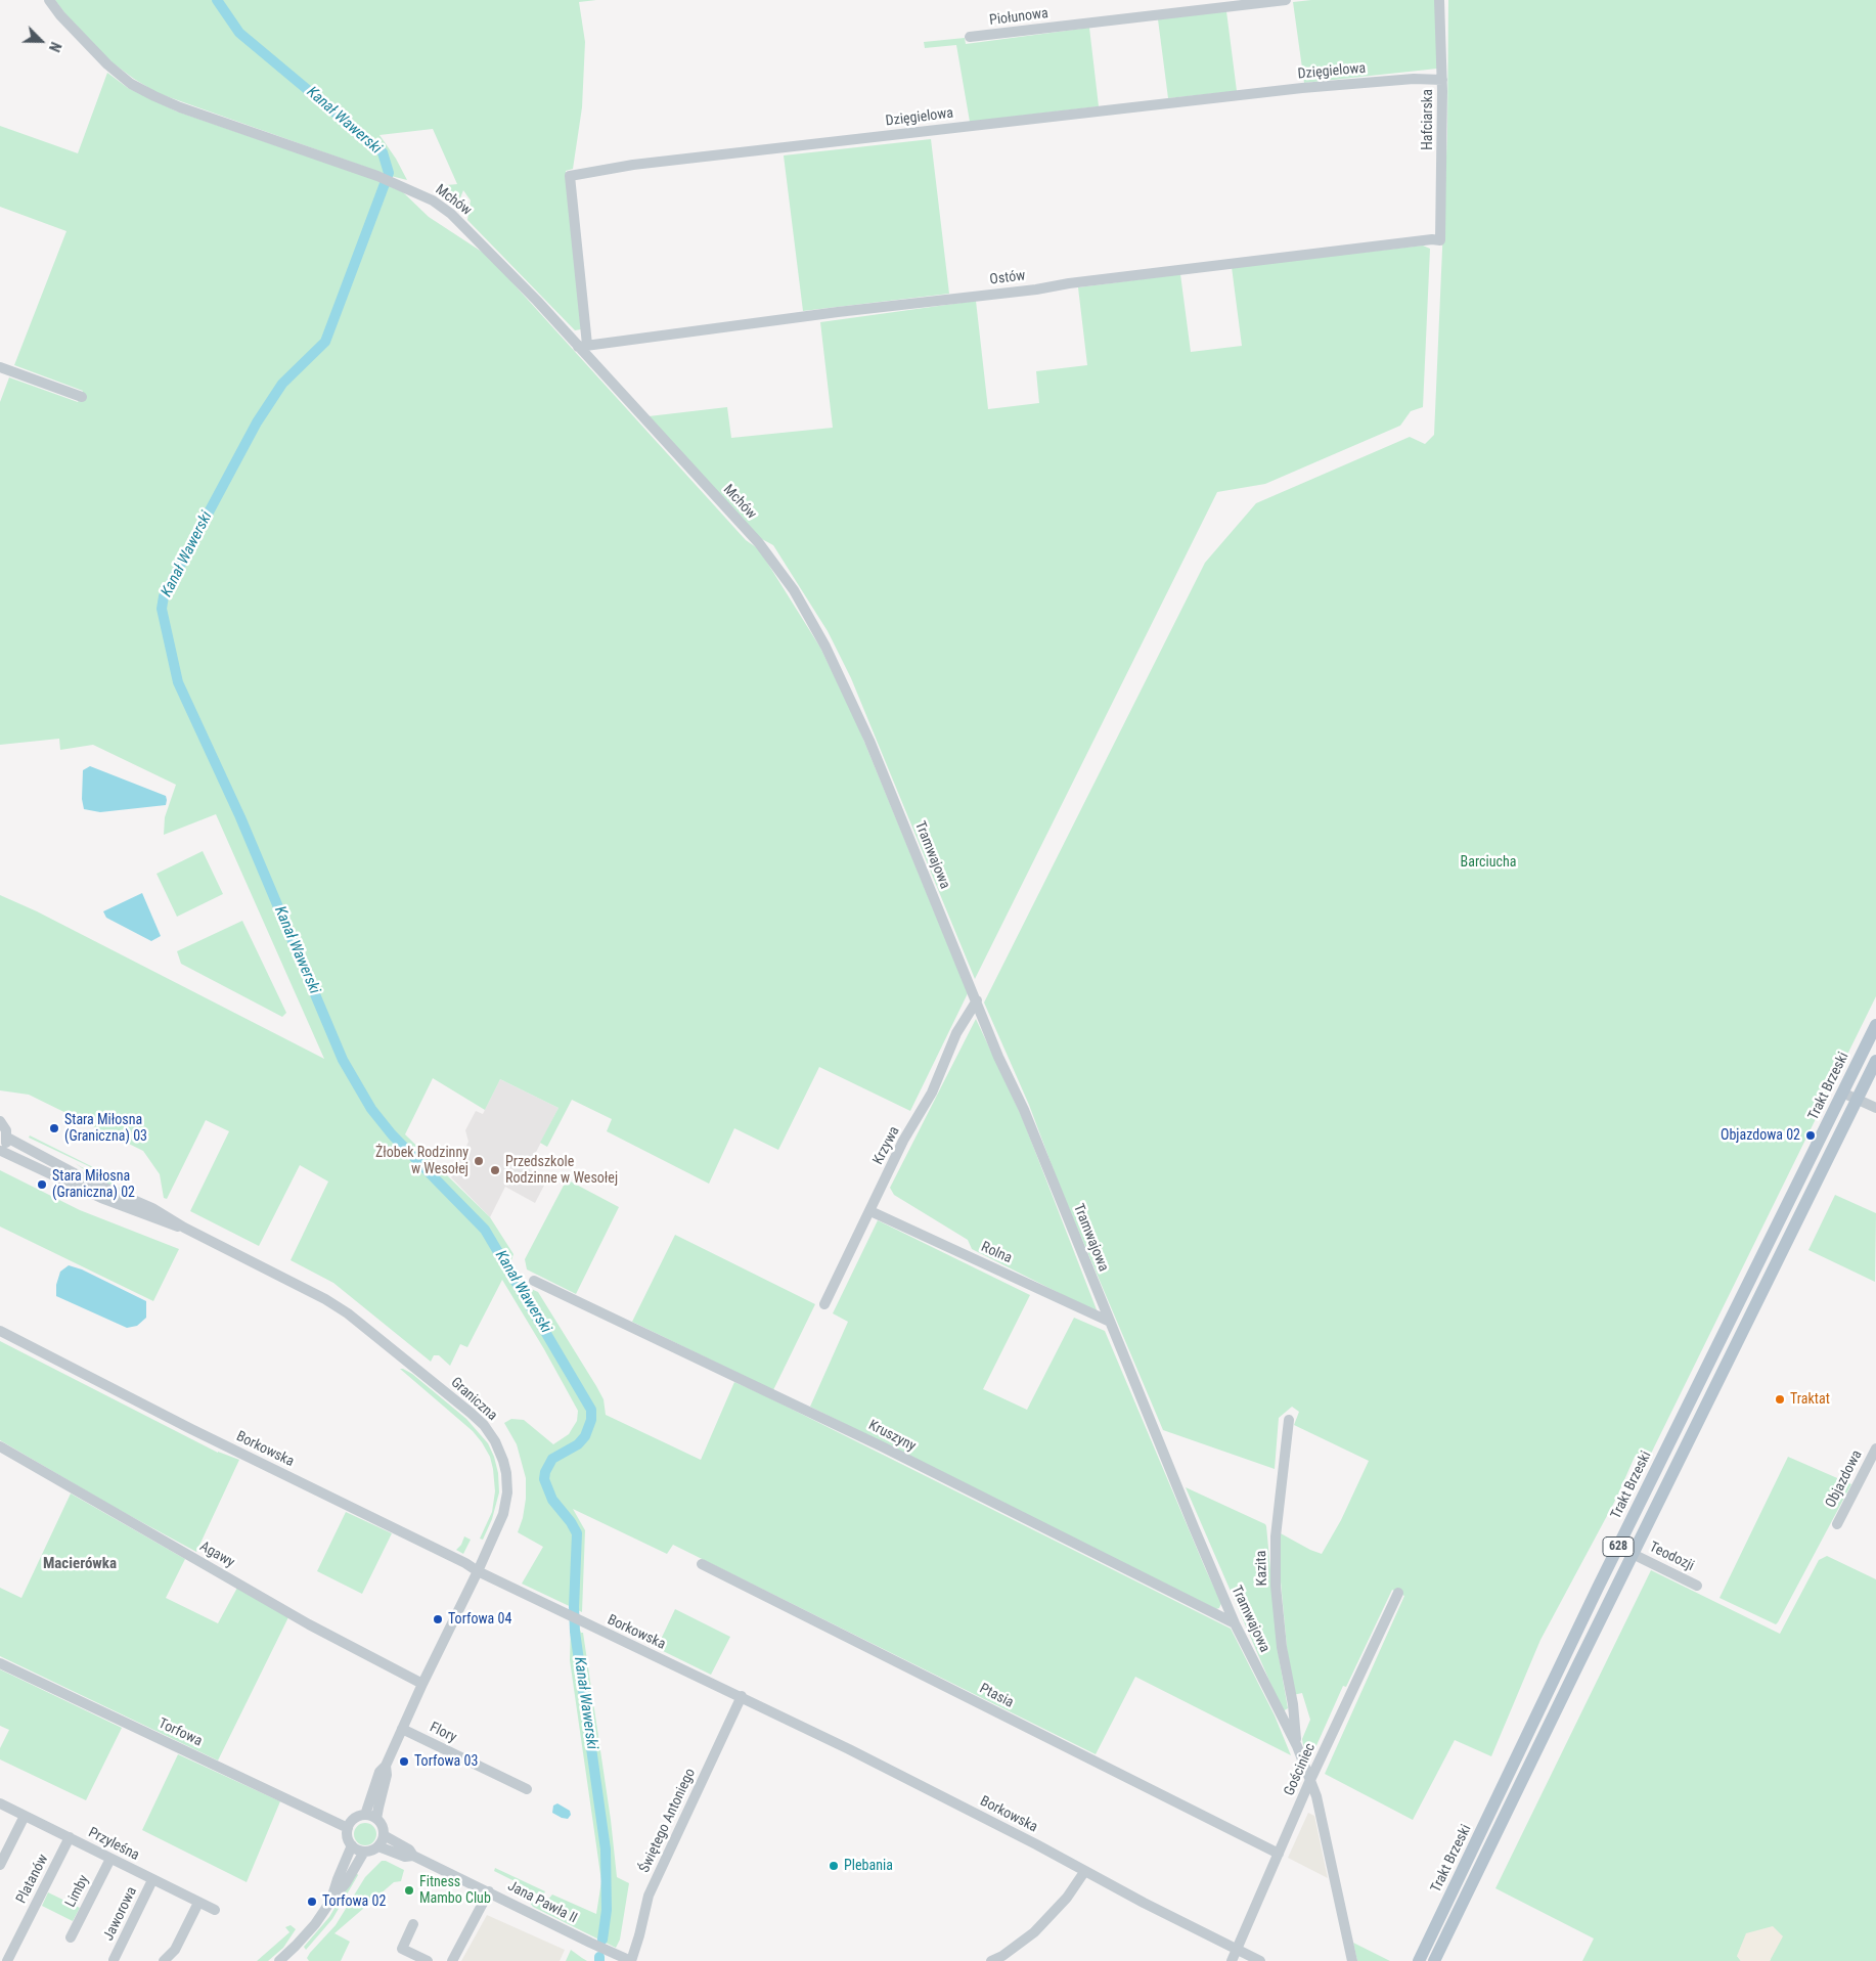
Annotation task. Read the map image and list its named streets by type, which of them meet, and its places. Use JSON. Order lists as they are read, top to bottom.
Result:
{
  "streets": {
    "main road": ["Trakt Brzeski", "628"],
    "street": [
      "Piołunowa",
      "Dzięgielowa",
      "Hafciarska",
      "Mchów",
      "Ostów",
      "Tramwajowa",
      "Krzywa",
      "Rolna",
      "Graniczna",
      "Kruszyny",
      "Borkowska",
      "Objazdowa",
      "Agawy",
      "Teodozji",
      "Kazita",
      "Ptasia",
      "Torfowa",
      "Flory",
      "Gościniec",
      "Świętego Antoniego",
      "Przyleśna",
      "Platanów",
      "Limby",
      "Jana Pawła II",
      "Jaworowa"
    ]
  },
  "crossings": [
    ["Dzięgielowa", "Hafciarska"],
    ["Dzięgielowa", "Mchów"],
    ["Dzięgielowa", "Ostów"],
    ["Hafciarska", "Ostów"],
    ["Mchów", "Ostów"],
    ["Mchów", "Tramwajowa"],
    ["Tramwajowa", "Krzywa"],
    ["Tramwajowa", "Rolna"],
    ["Tramwajowa", "Kruszyny"],
    ["Tramwajowa", "Kazita"],
    ["Tramwajowa", "Gościniec"],
    ["Trakt Brzeski", "Teodozji"],
    ["Krzywa", "Rolna"],
    ["Graniczna", "Borkowska"],
    ["Graniczna", "Agawy"],
    ["Graniczna", "Torfowa"],
    ["Graniczna", "Flory"],
    ["Graniczna", "Jana Pawła II"],
    ["Borkowska", "Gościniec"],
    ["Borkowska", "Świętego Antoniego"],
    ["Ptasia", "Gościniec"],
    ["Torfowa", "Jana Pawła II"],
    ["Świętego Antoniego", "Jana Pawła II"],
    ["Przyleśna", "Platanów"],
    ["Przyleśna", "Limby"],
    ["Przyleśna", "Jaworowa"]
  ],
  "districts": ["Macierówka"],
  "water": ["Kanał Wawerski"],
  "parks": ["Barciucha"],
  "places": [
    "Stara Miłosna (Graniczna) 03",
    "Objazdowa 02",
    "Żłobek Rodzinny w Wesołej",
    "Przedszkole Rodzinne w Wesołej",
    "Stara Miłosna (Graniczna) 02",
    "Traktat",
    "Torfowa 04",
    "Torfowa 03",
    "Plebania",
    "Fitness Mambo Club",
    "Torfowa 02"
  ],
  "north": "bottom right"
}
